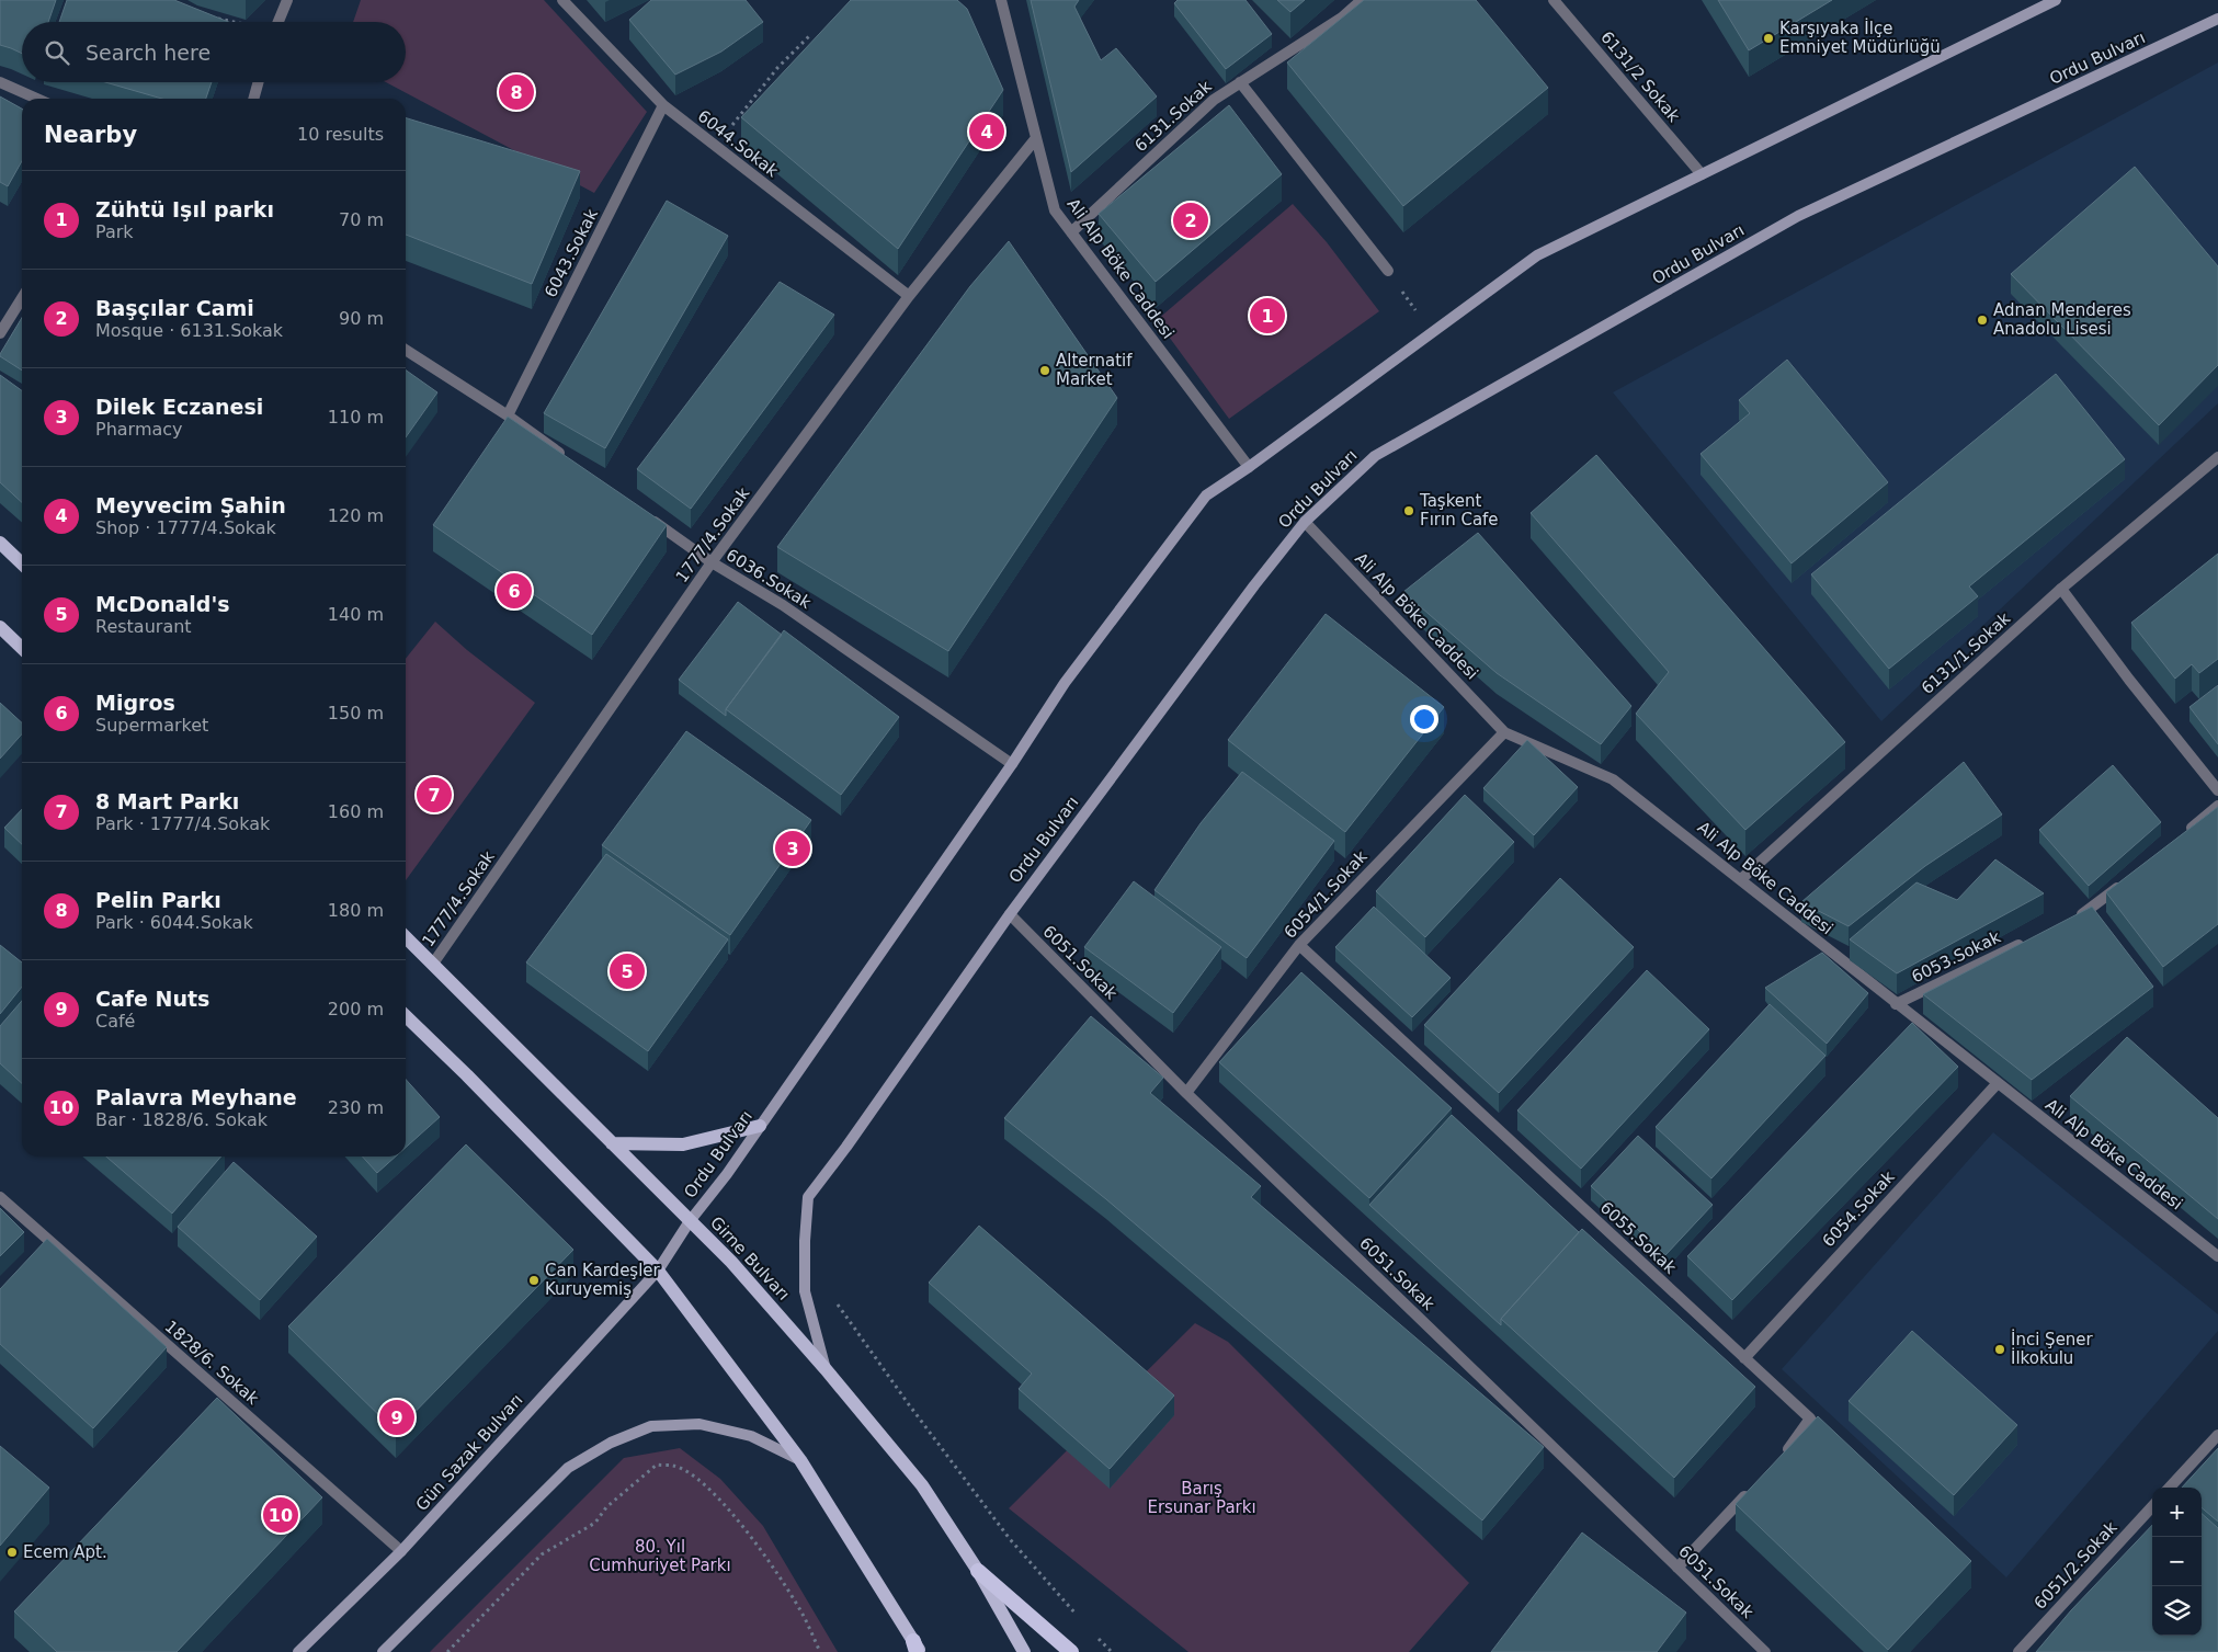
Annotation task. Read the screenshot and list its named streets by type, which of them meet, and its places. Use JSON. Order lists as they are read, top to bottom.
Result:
{
  "streets": {
    "main road": ["Ordu Bulvarı", "Girne Bulvarı", "Gün Sazak Bulvarı"],
    "street": [
      "6131/2 Sokak",
      "6131.Sokak",
      "6044.Sokak",
      "6043.Sokak",
      "Ali Alp Böke Caddesi",
      "1777/4.Sokak",
      "6036.Sokak",
      "6131/1.Sokak",
      "6054/1.Sokak",
      "6053.Sokak",
      "6051.Sokak",
      "6054.Sokak",
      "6055.Sokak",
      "1828/6. Sokak",
      "6051/2.Sokak"
    ]
  },
  "crossings": [
    ["Ordu Bulvarı", "6131/2 Sokak"],
    ["Ordu Bulvarı", "Ali Alp Böke Caddesi"],
    ["Ordu Bulvarı", "6036.Sokak"],
    ["Ordu Bulvarı", "6051.Sokak"],
    ["Ordu Bulvarı", "Girne Bulvarı"],
    ["Ordu Bulvarı", "Gün Sazak Bulvarı"],
    ["6131.Sokak", "Ali Alp Böke Caddesi"],
    ["6044.Sokak", "6043.Sokak"],
    ["6044.Sokak", "1777/4.Sokak"],
    ["Ali Alp Böke Caddesi", "1777/4.Sokak"],
    ["Ali Alp Böke Caddesi", "6131/1.Sokak"],
    ["Ali Alp Böke Caddesi", "6054/1.Sokak"],
    ["Ali Alp Böke Caddesi", "6053.Sokak"],
    ["Ali Alp Böke Caddesi", "6054.Sokak"],
    ["1777/4.Sokak", "6036.Sokak"],
    ["1777/4.Sokak", "Girne Bulvarı"],
    ["6054/1.Sokak", "6051.Sokak"],
    ["6054/1.Sokak", "6055.Sokak"],
    ["6054.Sokak", "6055.Sokak"],
    ["1828/6. Sokak", "Gün Sazak Bulvarı"]
  ],
  "parks": ["Barış Ersunar Parkı", "80. Yıl Cumhuriyet Parkı"],
  "places": [
    "Karşıyaka İlçe Emniyet Müdürlüğü",
    "Adnan Menderes Anadolu Lisesi",
    "Alternatif Market",
    "Taşkent Fırın Cafe",
    "Can Kardeşler Kuruyemiş",
    "İnci Şener İlkokulu",
    "Ecem Apt."
  ],
  "page": {
    "search": "Search here",
    "pins": [
      "8",
      "4",
      "2",
      "1",
      "6",
      "7",
      "3",
      "5",
      "9",
      "10"
    ],
    "heading": ["Nearby", "10 results"],
    "list": [
      {
        "mark": "1",
        "name": "Zühtü Işıl parkı",
        "note": "Park",
        "value": "70 m"
      },
      {
        "mark": "2",
        "name": "Başçılar Cami",
        "note": "Mosque · 6131.Sokak",
        "value": "90 m"
      },
      {
        "mark": "3",
        "name": "Dilek Eczanesi",
        "note": "Pharmacy",
        "value": "110 m"
      },
      {
        "mark": "4",
        "name": "Meyvecim Şahin",
        "note": "Shop · 1777/4.Sokak",
        "value": "120 m"
      },
      {
        "mark": "5",
        "name": "McDonald's",
        "note": "Restaurant",
        "value": "140 m"
      },
      {
        "mark": "6",
        "name": "Migros",
        "note": "Supermarket",
        "value": "150 m"
      },
      {
        "mark": "7",
        "name": "8 Mart Parkı",
        "note": "Park · 1777/4.Sokak",
        "value": "160 m"
      },
      {
        "mark": "8",
        "name": "Pelin Parkı",
        "note": "Park · 6044.Sokak",
        "value": "180 m"
      },
      {
        "mark": "9",
        "name": "Cafe Nuts",
        "note": "Café",
        "value": "200 m"
      },
      {
        "mark": "10",
        "name": "Palavra Meyhane",
        "note": "Bar · 1828/6. Sokak",
        "value": "230 m"
      }
    ],
    "map_buttons": ["+", "−"]
  }
}
